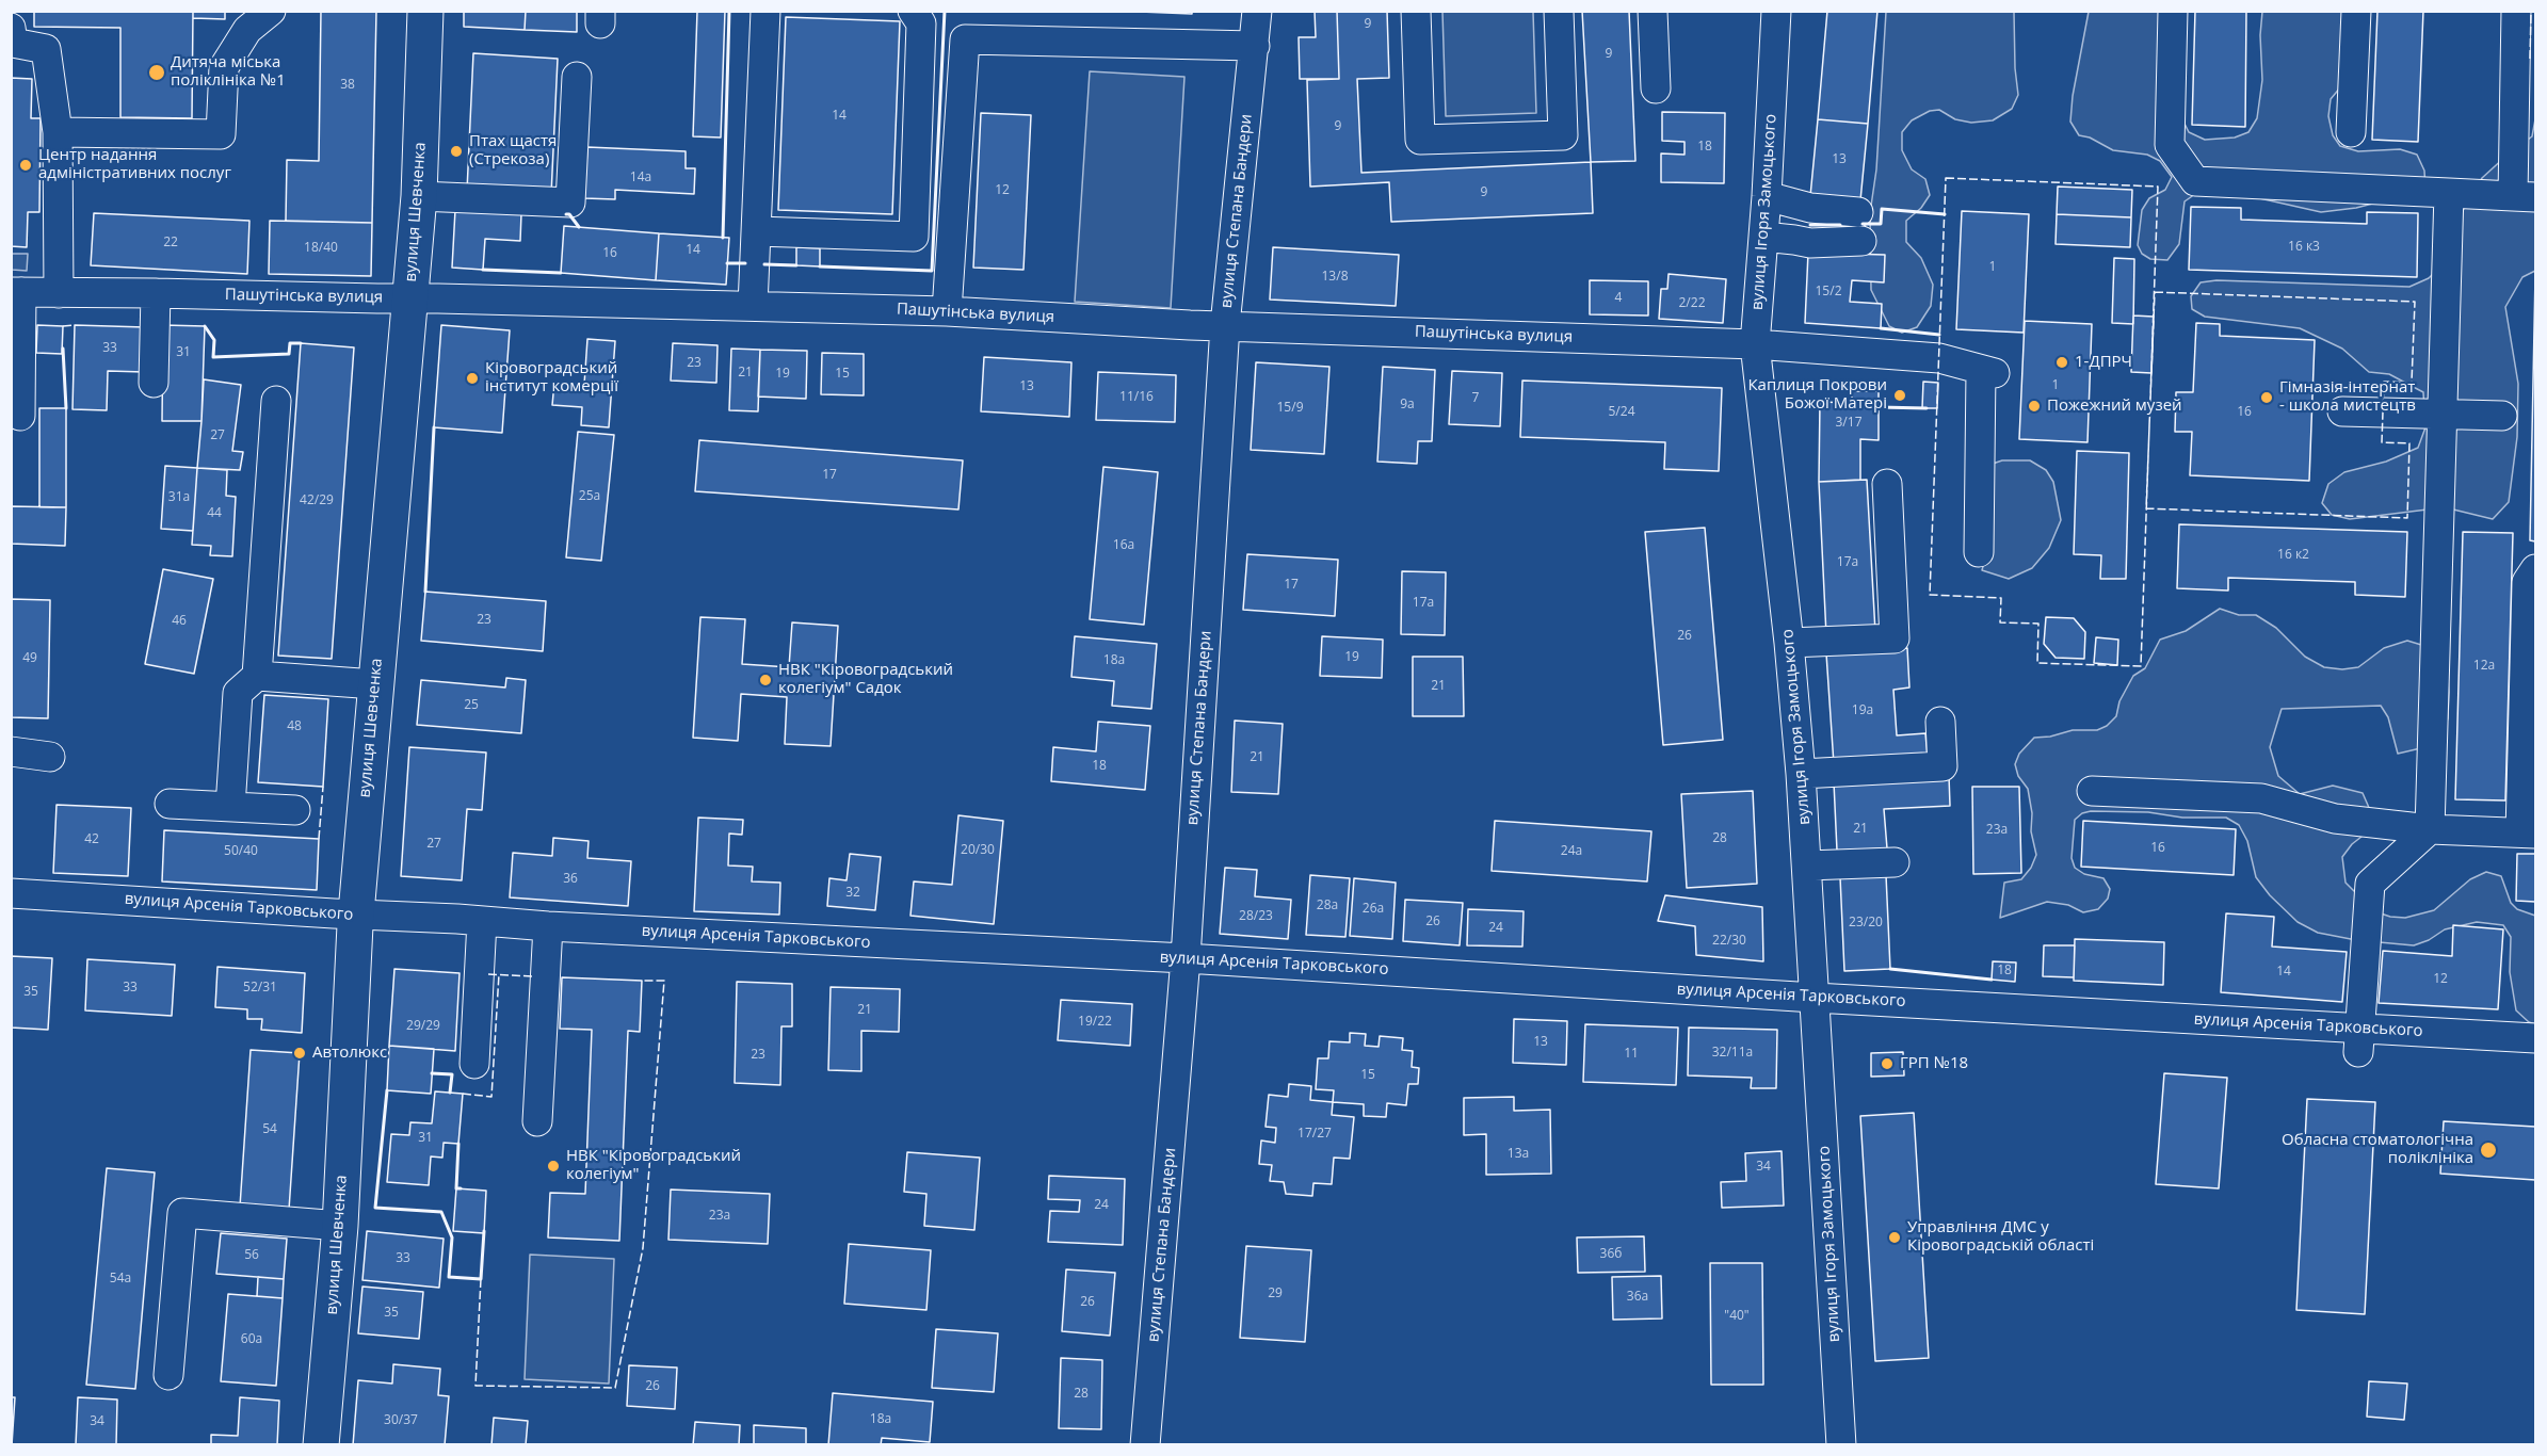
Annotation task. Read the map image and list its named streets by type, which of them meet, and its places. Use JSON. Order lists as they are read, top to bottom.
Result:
{
  "streets": {
    "main road": ["вулиця Шевченка"],
    "street": [
      "вулиця Степана Бандери",
      "вулиця Ігоря Замоцького",
      "Пашутінська вулиця",
      "вулиця Арсенія Тарковського"
    ]
  },
  "crossings": [
    ["вулиця Степана Бандери", "Пашутінська вулиця"],
    ["вулиця Степана Бандери", "вулиця Арсенія Тарковського"],
    ["вулиця Шевченка", "Пашутінська вулиця"],
    ["вулиця Шевченка", "вулиця Арсенія Тарковського"],
    ["вулиця Ігоря Замоцького", "Пашутінська вулиця"],
    ["вулиця Ігоря Замоцького", "вулиця Арсенія Тарковського"]
  ],
  "places": [
    "Дитяча міська поліклініка №1",
    "Птах щастя (Стрекоза)",
    "Центр надання адміністративних послуг",
    "1-ДПРЧ",
    "Кіровоградський інститут комерції",
    "Каплиця Покрови Божої Матері",
    "Гімназія-інтернат - школа мистецтв",
    "Пожежний музей",
    "НВК \"Кіровоградський колегіум\" Садок",
    "Автолюкс",
    "ГРП №18",
    "Обласна стоматологічна поліклініка",
    "НВК \"Кіровоградський колегіум\"",
    "Управління ДМС у Кіровоградській області"
  ],
  "house_numbers": [
    "9",
    "9",
    "38",
    "14",
    "9",
    "18",
    "13",
    "14а",
    "12",
    "9",
    "22",
    "16 к3",
    "18/40",
    "14",
    "16",
    "1",
    "13/8",
    "15/2",
    "4",
    "2/22",
    "33",
    "31",
    "23",
    "21",
    "19",
    "15",
    "1",
    "13",
    "11/16",
    "7",
    "9а",
    "15/9",
    "5/24",
    "16",
    "3/17",
    "27",
    "17",
    "25а",
    "31а",
    "42/29",
    "44",
    "16а",
    "16 к2",
    "17а",
    "17",
    "17а",
    "23",
    "46",
    "26",
    "19",
    "49",
    "18а",
    "12а",
    "21",
    "25",
    "19а",
    "48",
    "21",
    "18",
    "21",
    "23а",
    "28",
    "42",
    "27",
    "16",
    "20/30",
    "50/40",
    "24а",
    "36",
    "32",
    "28а",
    "26а",
    "28/23",
    "26",
    "23/20",
    "24",
    "22/30",
    "18",
    "14",
    "12",
    "33",
    "52/31",
    "35",
    "21",
    "19/22",
    "29/29",
    "13",
    "32/11а",
    "11",
    "23",
    "15",
    "54",
    "17/27",
    "31",
    "13а",
    "34",
    "24",
    "23а",
    "36б",
    "56",
    "33",
    "54а",
    "29",
    "36а",
    "26",
    "35",
    "\"40\"",
    "60а",
    "26",
    "28",
    "18а",
    "30/37",
    "34"
  ]
}
